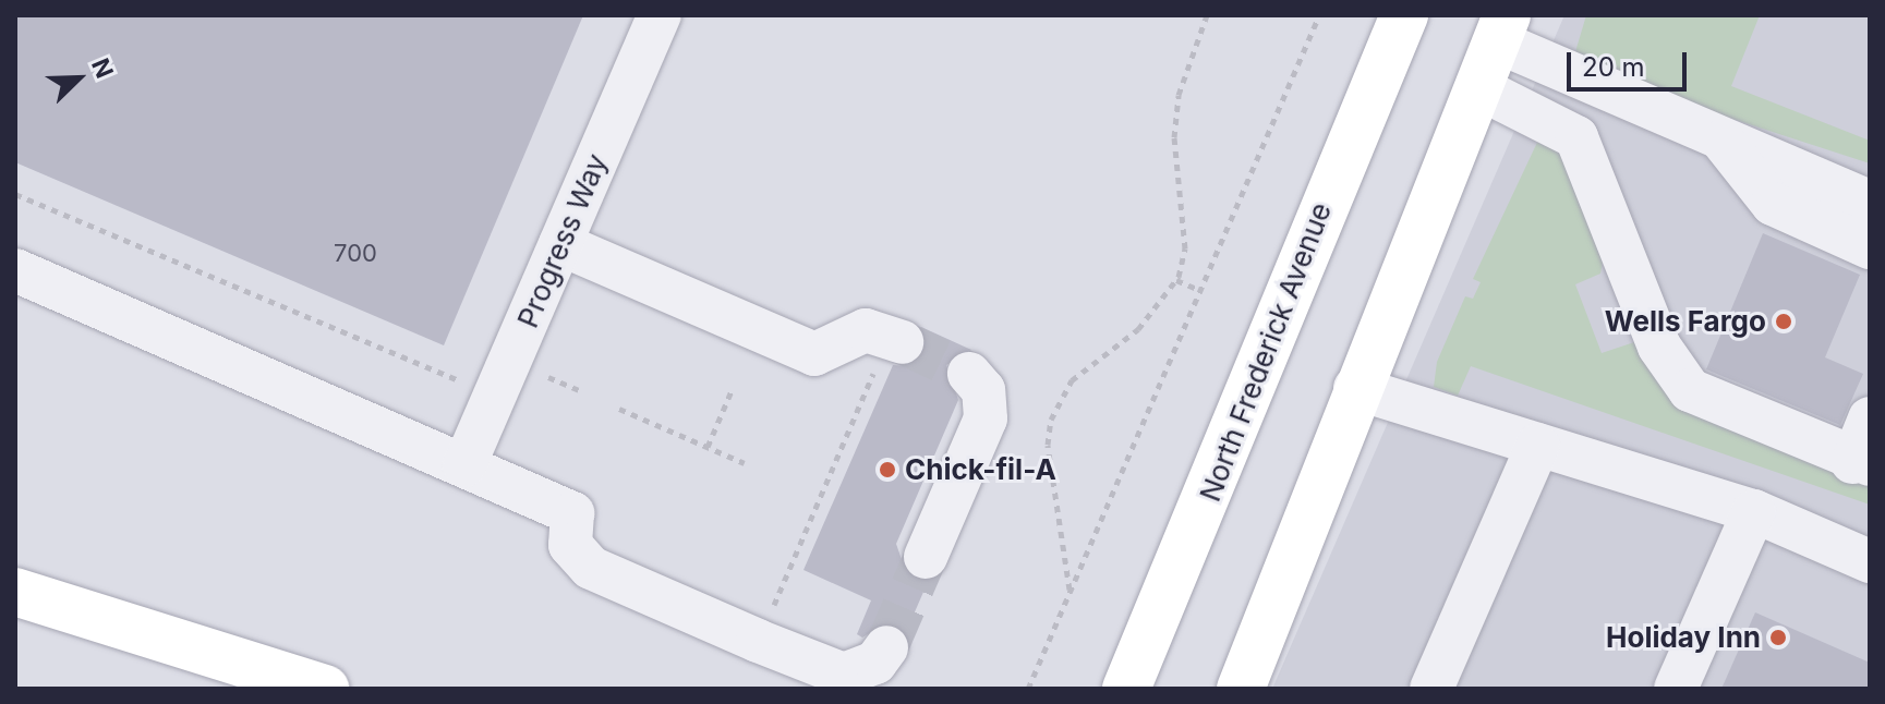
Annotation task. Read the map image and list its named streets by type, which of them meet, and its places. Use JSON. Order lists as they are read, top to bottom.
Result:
{
  "streets": {
    "main road": ["North Frederick Avenue"],
    "street": ["Progress Way"]
  },
  "places": ["Wells Fargo", "Chick-fil-A", "Holiday Inn"],
  "house_numbers": ["700"],
  "scale_bar": "20 m",
  "north": "top right"
}
